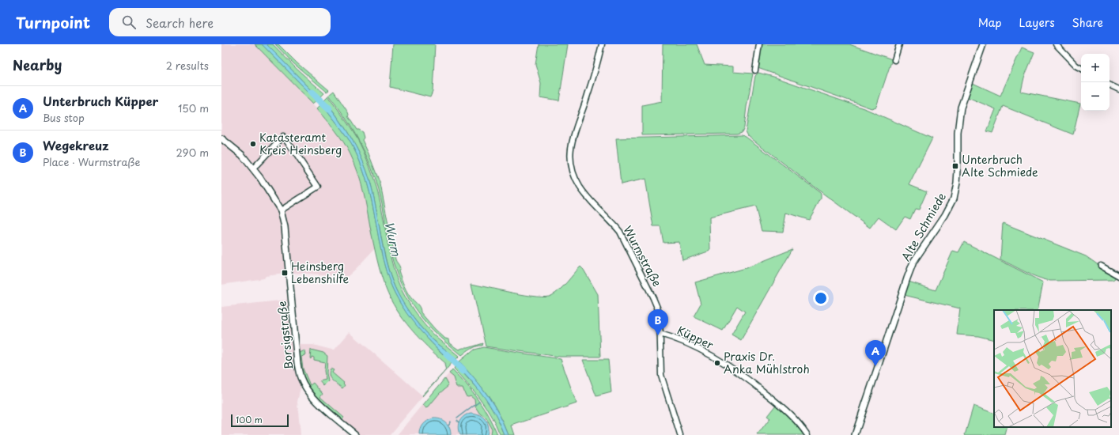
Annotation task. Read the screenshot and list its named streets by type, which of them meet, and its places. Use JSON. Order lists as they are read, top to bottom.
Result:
{
  "streets": {
    "street": [
      "Alte Schmiede",
      "Wurmstraße",
      "Borsigstraße",
      "Küpper"
    ]
  },
  "crossings": [
    ["Wurmstraße", "Küpper"]
  ],
  "water": ["Wurm"],
  "places": {
    "other": ["Katasteramt Kreis Heinsberg", "Praxis Dr. Anka Mühlstroh"],
    "transit": ["Unterbruch Alte Schmiede", "Heinsberg Lebenshilfe"]
  },
  "scale_bar": "100 m",
  "page": {
    "header": "Turnpoint",
    "search": "Search here",
    "nav": ["Map", "Layers", "Share"],
    "heading": ["Nearby", "2 results"],
    "map_buttons": ["+", "−"],
    "list": [
      {
        "mark": "A",
        "name": "Unterbruch Küpper",
        "note": "Bus stop",
        "value": "150 m"
      },
      {
        "mark": "B",
        "name": "Wegekreuz",
        "note": "Place · Wurmstraße",
        "value": "290 m"
      }
    ],
    "pins": ["B", "A"],
    "scale": "100 m"
  }
}
